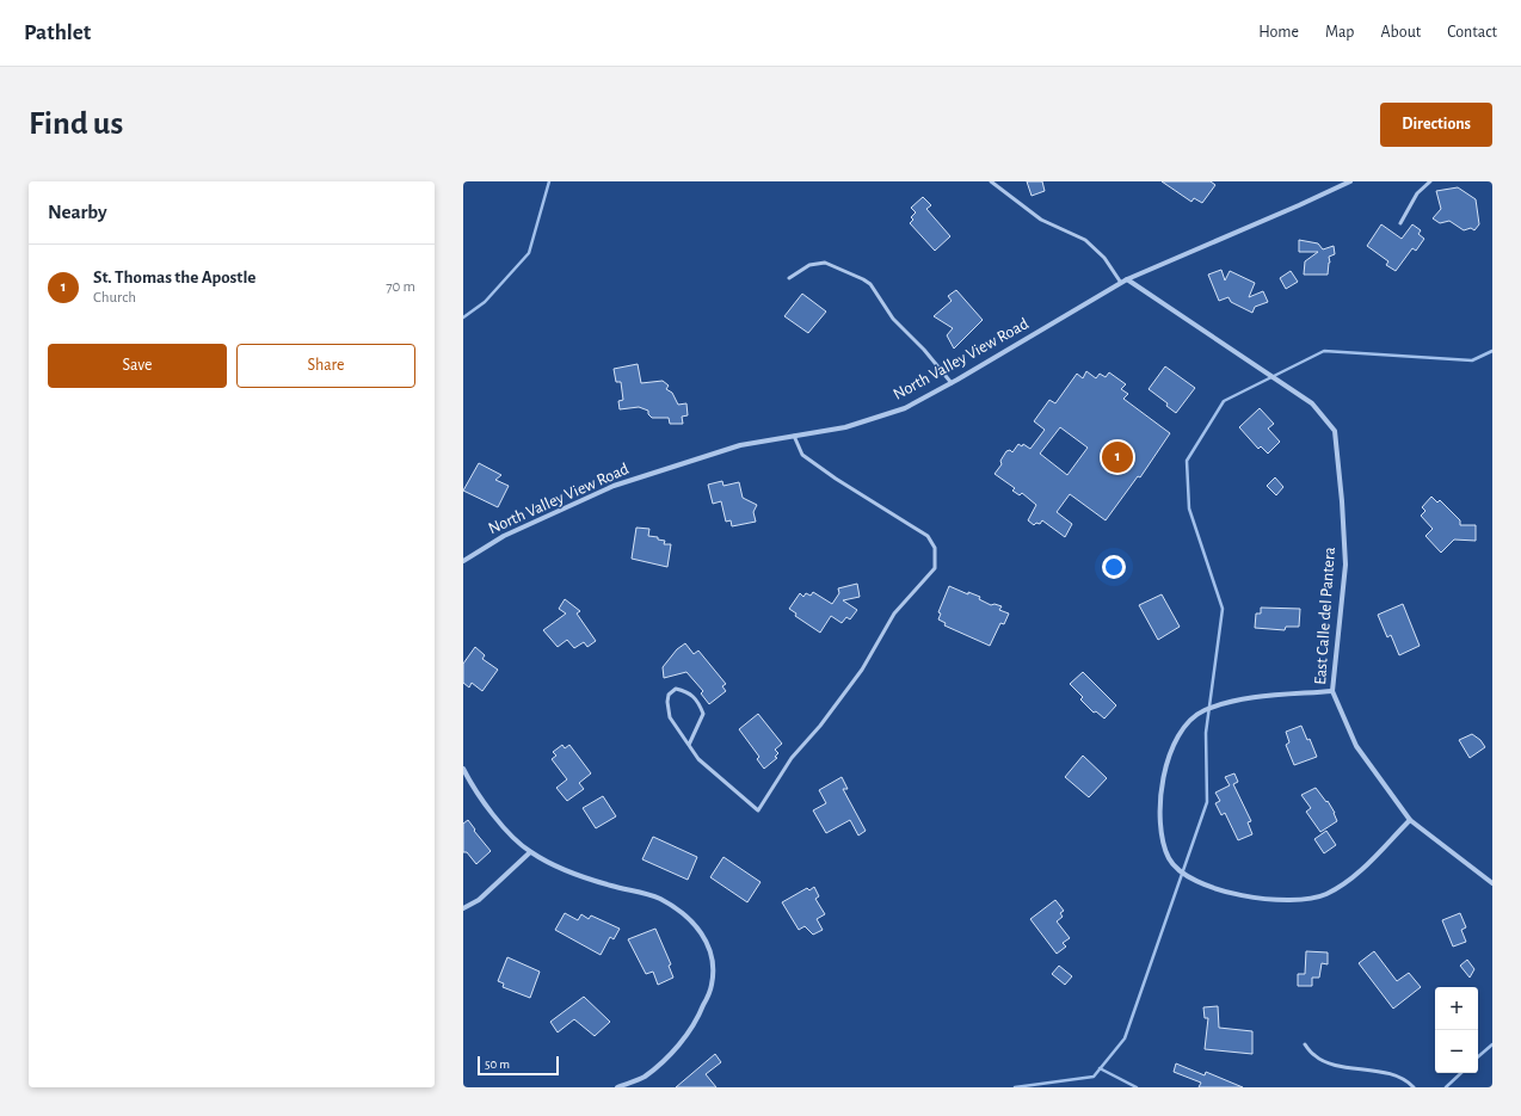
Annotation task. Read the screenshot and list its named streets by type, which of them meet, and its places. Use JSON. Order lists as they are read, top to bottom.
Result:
{
  "streets": {
    "street": ["North Valley View Road", "East Calle del Pantera"]
  },
  "crossings": [
    ["North Valley View Road", "East Calle del Pantera"]
  ],
  "scale_bar": "50 m",
  "page": {
    "header": "Pathlet",
    "nav": [
      "Home",
      "Map",
      "About",
      "Contact"
    ],
    "buttons": [
      "Directions",
      ["Save", "Share"]
    ],
    "title": "Find us",
    "heading": "Nearby",
    "list": [
      {
        "mark": "1",
        "name": "St. Thomas the Apostle",
        "note": "Church",
        "value": "70 m"
      }
    ],
    "pins": "1",
    "map_buttons": ["+", "−"],
    "scale": "50 m"
  }
}
